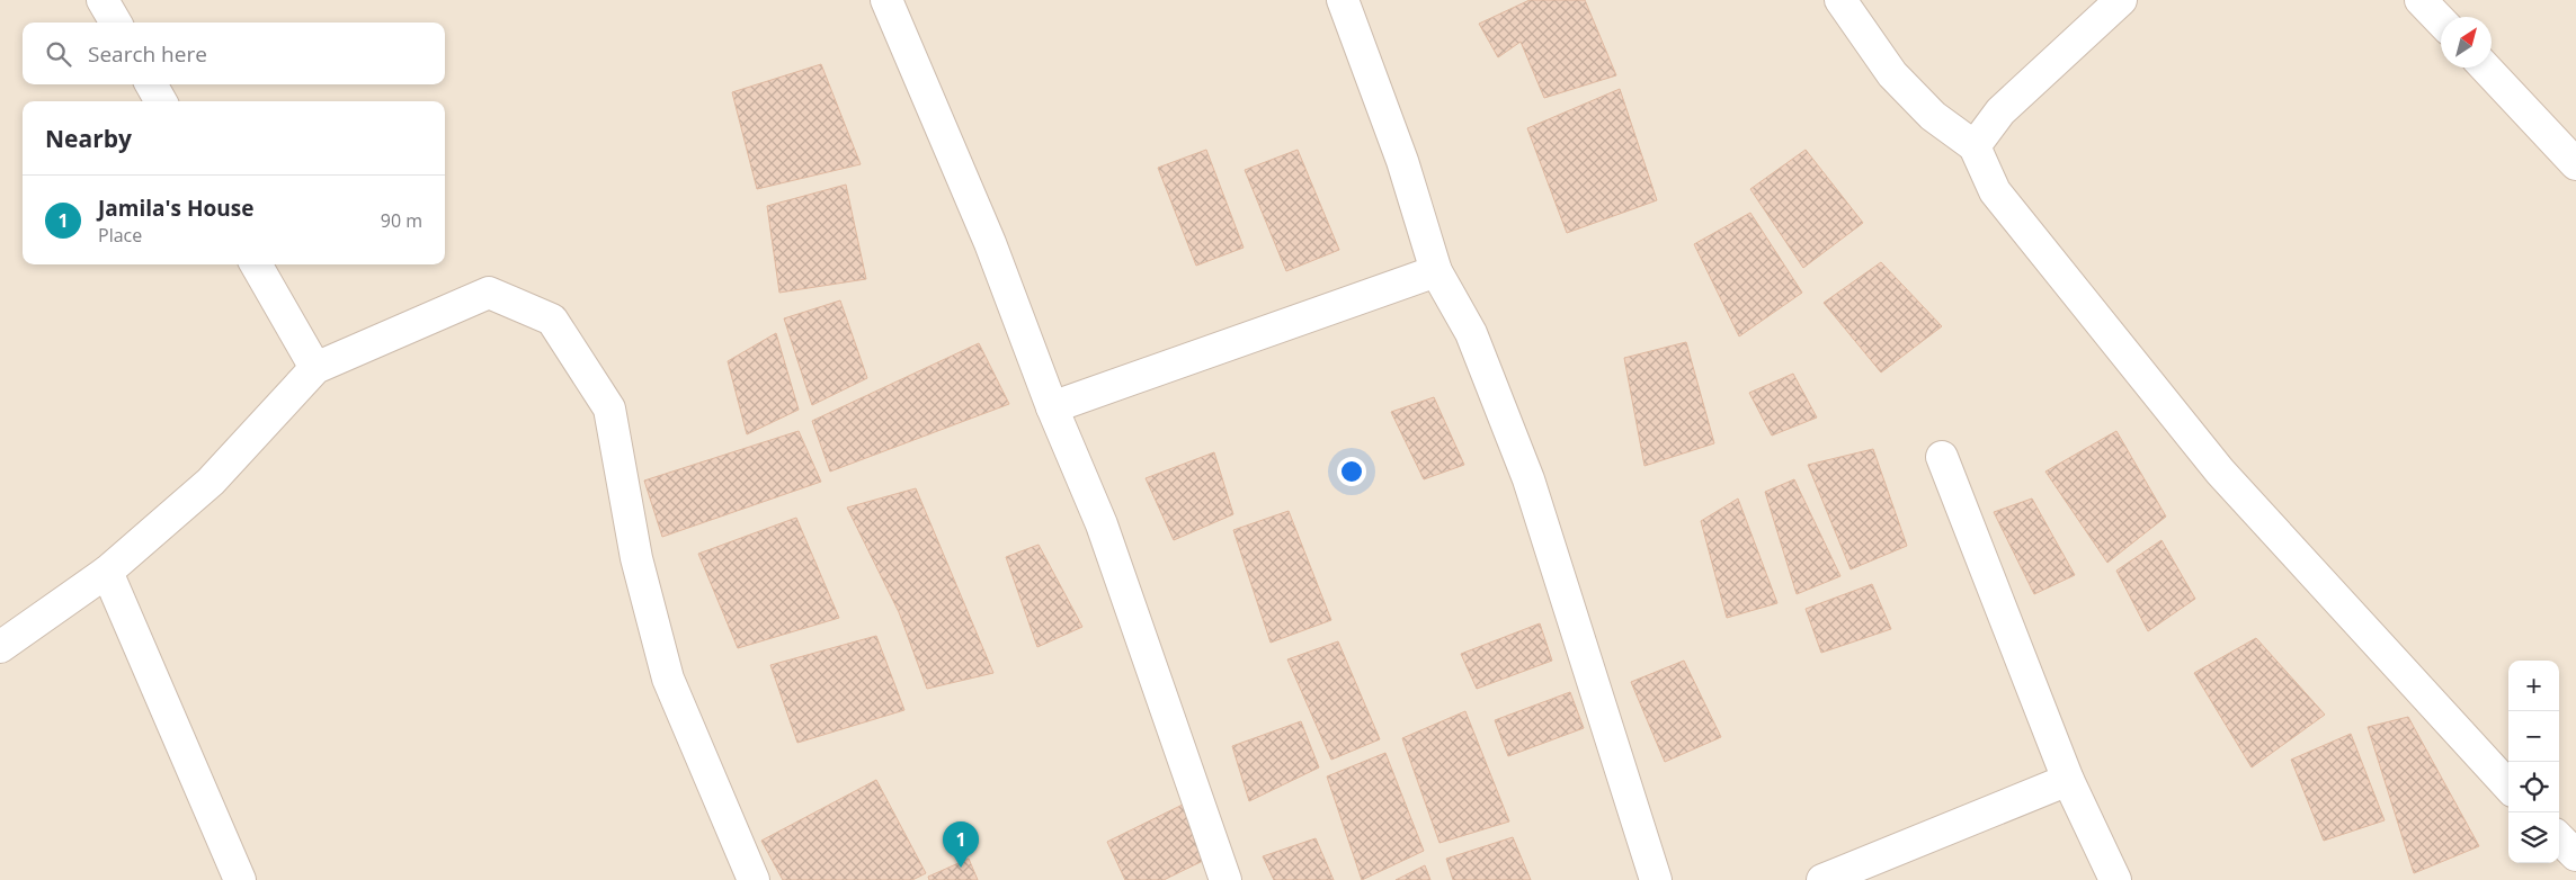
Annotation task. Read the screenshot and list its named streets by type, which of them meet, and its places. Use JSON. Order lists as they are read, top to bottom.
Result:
{
  "north": "top right",
  "page": {
    "search": "Search here",
    "heading": "Nearby",
    "list": [
      {
        "mark": "1",
        "name": "Jamila's House",
        "note": "Place",
        "value": "90 m"
      }
    ],
    "map_buttons": ["+", "−"],
    "pins": "1"
  }
}
